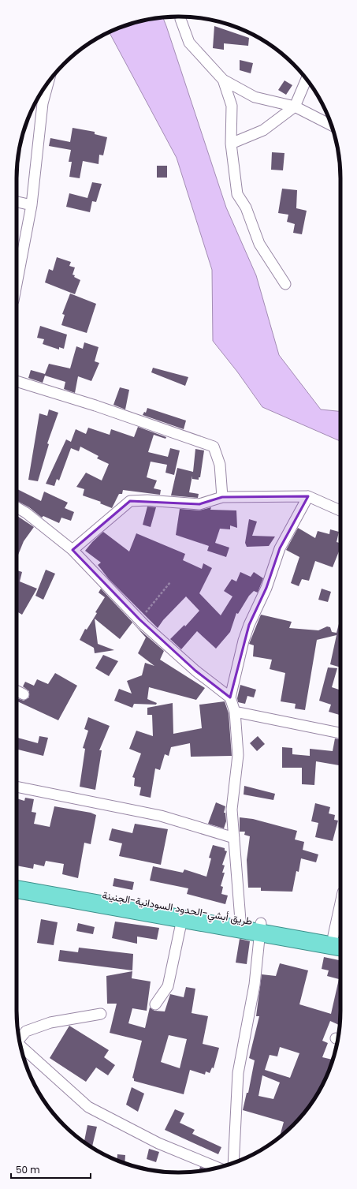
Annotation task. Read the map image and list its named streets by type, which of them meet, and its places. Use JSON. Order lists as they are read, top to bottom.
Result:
{
  "streets": {
    "highway": ["طريق أبشي-الحدود السودانية-الجنينة"]
  },
  "scale_bar": "50 m"
}
